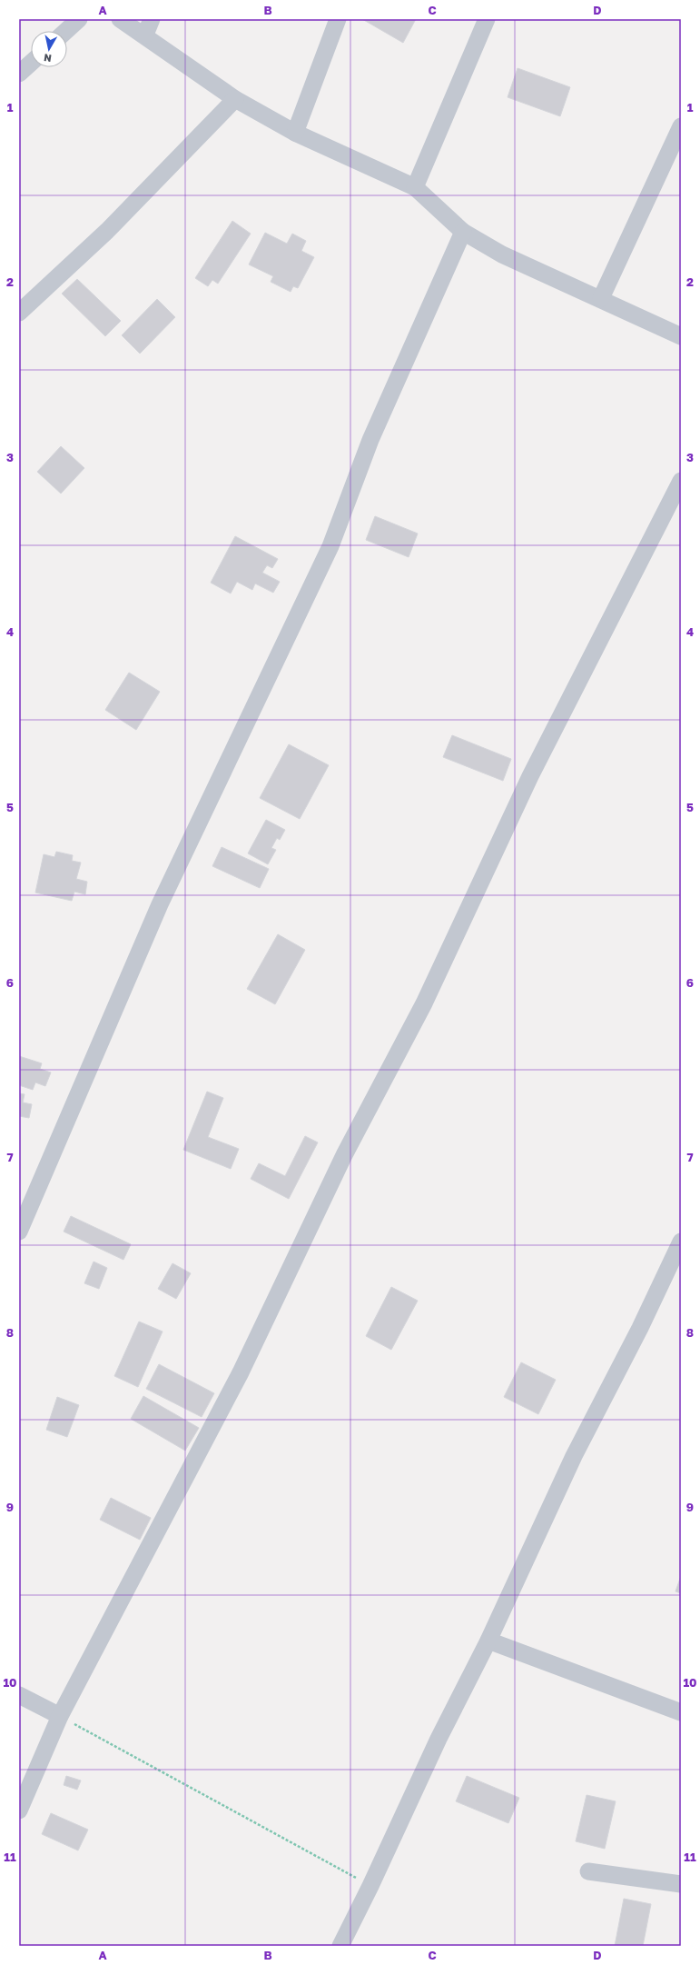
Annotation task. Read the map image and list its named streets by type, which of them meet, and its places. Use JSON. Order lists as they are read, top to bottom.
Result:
{
  "north": "bottom",
  "grid": {
    "columns": [
      "A",
      "B",
      "C",
      "D"
    ],
    "rows": [
      "1",
      "2",
      "3",
      "4",
      "5",
      "6",
      "7",
      "8",
      "9",
      "10",
      "11"
    ]
  }
}
